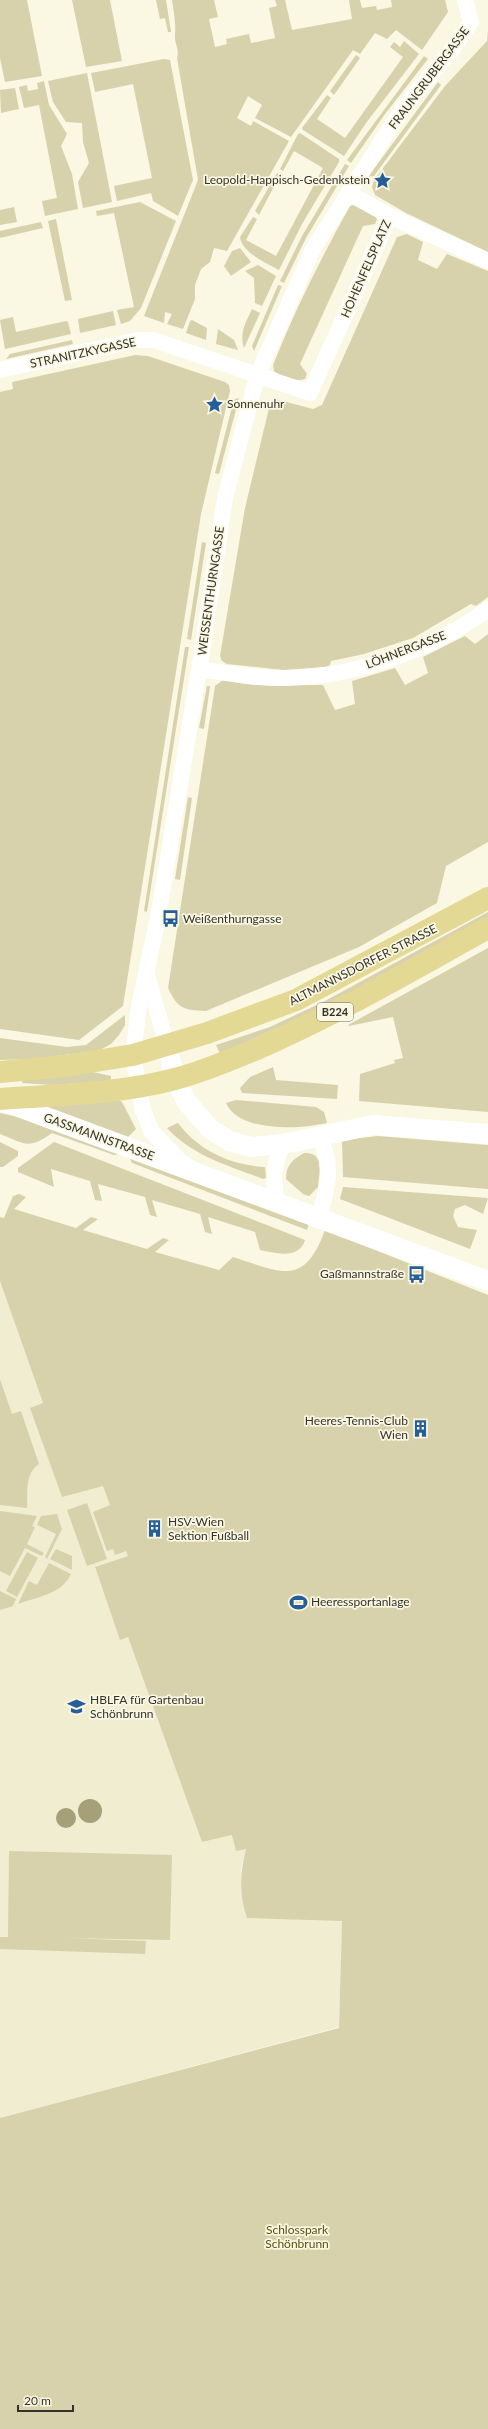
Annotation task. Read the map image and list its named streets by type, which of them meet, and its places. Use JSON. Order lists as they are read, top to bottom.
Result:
{
  "streets": {
    "main road": ["ALTMANNSDORFER STRASSE", "B224"],
    "street": [
      "FRAUNGRUBERGASSE",
      "HOHENFELSPLATZ",
      "STRANITZKYGASSE",
      "WEISSENTHURNGASSE",
      "LÖHNERGASSE",
      "GASSMANNSTRASSE"
    ]
  },
  "crossings": [
    ["FRAUNGRUBERGASSE", "HOHENFELSPLATZ"],
    ["HOHENFELSPLATZ", "STRANITZKYGASSE"],
    ["HOHENFELSPLATZ", "WEISSENTHURNGASSE"],
    ["STRANITZKYGASSE", "WEISSENTHURNGASSE"],
    ["WEISSENTHURNGASSE", "LÖHNERGASSE"],
    ["WEISSENTHURNGASSE", "ALTMANNSDORFER STRASSE"],
    ["WEISSENTHURNGASSE", "GASSMANNSTRASSE"],
    ["ALTMANNSDORFER STRASSE", "GASSMANNSTRASSE"]
  ],
  "parks": ["Schlosspark Schönbrunn"],
  "places": {
    "place": ["Leopold-Happisch-Gedenkstein", "Sonnenuhr"],
    "bus stop": ["Weißenthurngasse", "Gaßmannstraße"],
    "building": ["Heeres-Tennis-Club Wien", "HSV-Wien Sektion Fußball"],
    "sports": ["Heeressportanlage"],
    "school or university": ["HBLFA für Gartenbau Schönbrunn"]
  },
  "scale_bar": "20 m"
}
